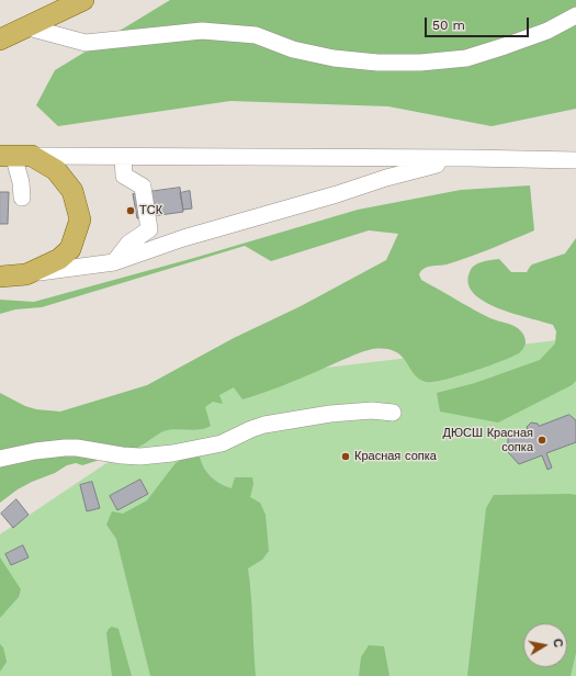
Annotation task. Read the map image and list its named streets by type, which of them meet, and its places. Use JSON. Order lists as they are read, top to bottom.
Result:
{
  "places": ["ТСК", "ДЮСШ Красная сопка", "Красная сопка"],
  "scale_bar": "50 m",
  "north": "right"
}
